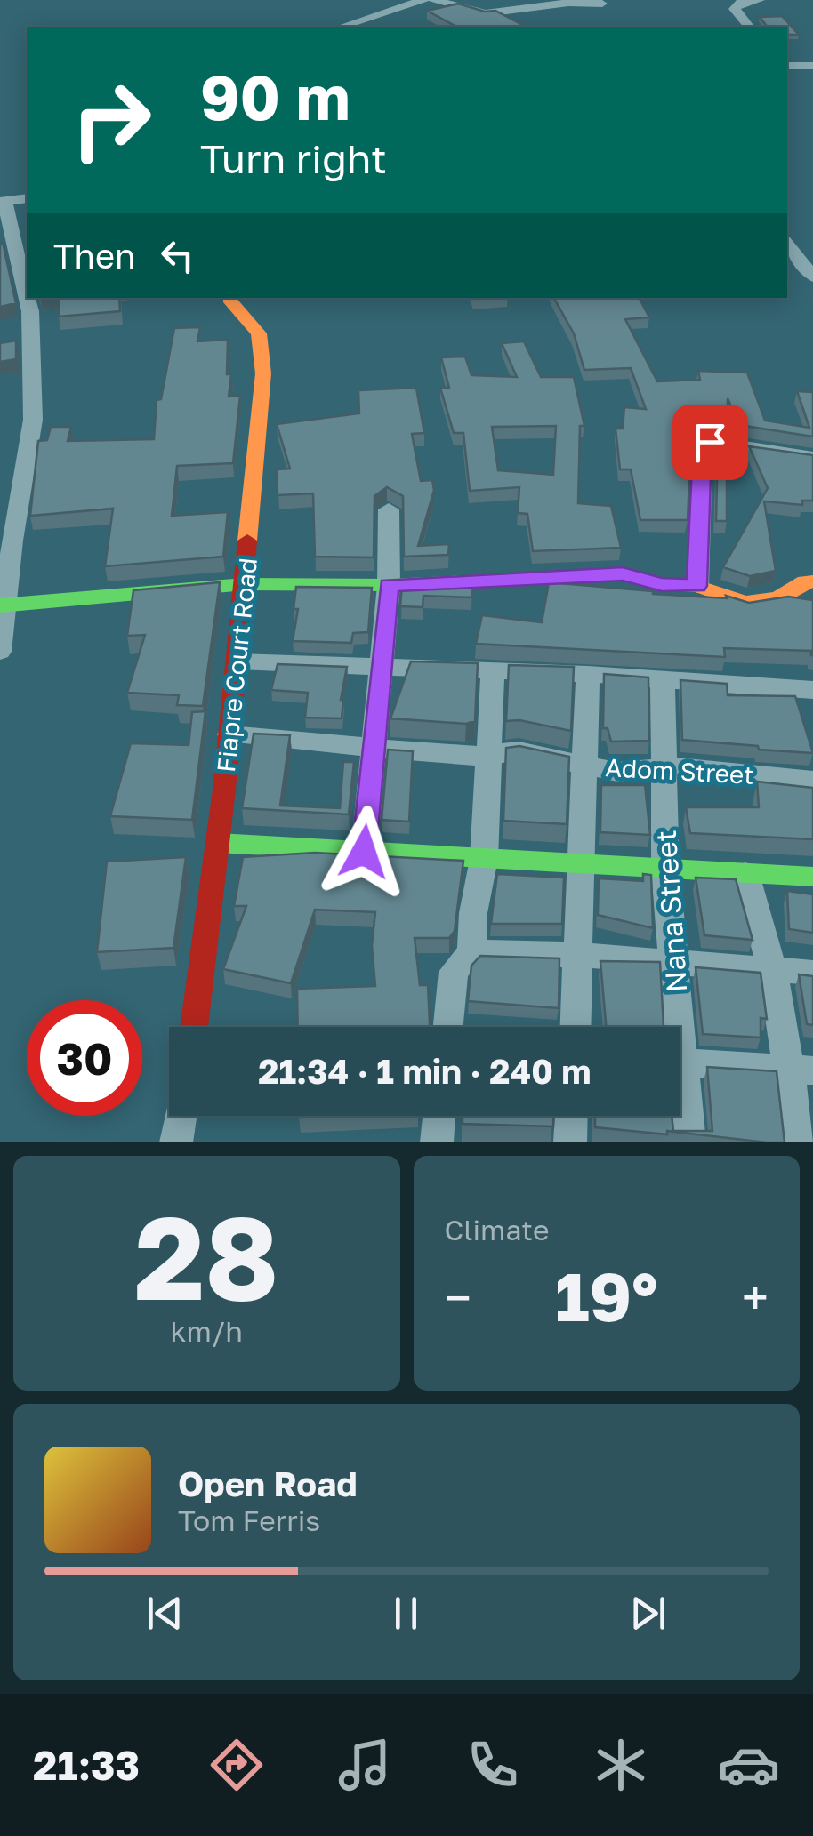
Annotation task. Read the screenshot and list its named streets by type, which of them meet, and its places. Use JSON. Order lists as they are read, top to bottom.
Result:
{
  "streets": {
    "street": ["Fiapre Court Road", "Adom Street", "Nana Street"]
  },
  "crossings": [
    ["Fiapre Court Road", "Adom Street"],
    ["Adom Street", "Nana Street"]
  ],
  "page": {
    "turn": ["90 m", "Turn right"],
    "then": "Then",
    "limit": "30",
    "trip": "21:34 · 1 min · 240 m",
    "tile": [
      ["28", "km/h"],
      "Climate"
    ],
    "heat": ["−", "19°", "+"],
    "song": ["Open Road", "Tom Ferris"],
    "tabs": "21:33"
  }
}
